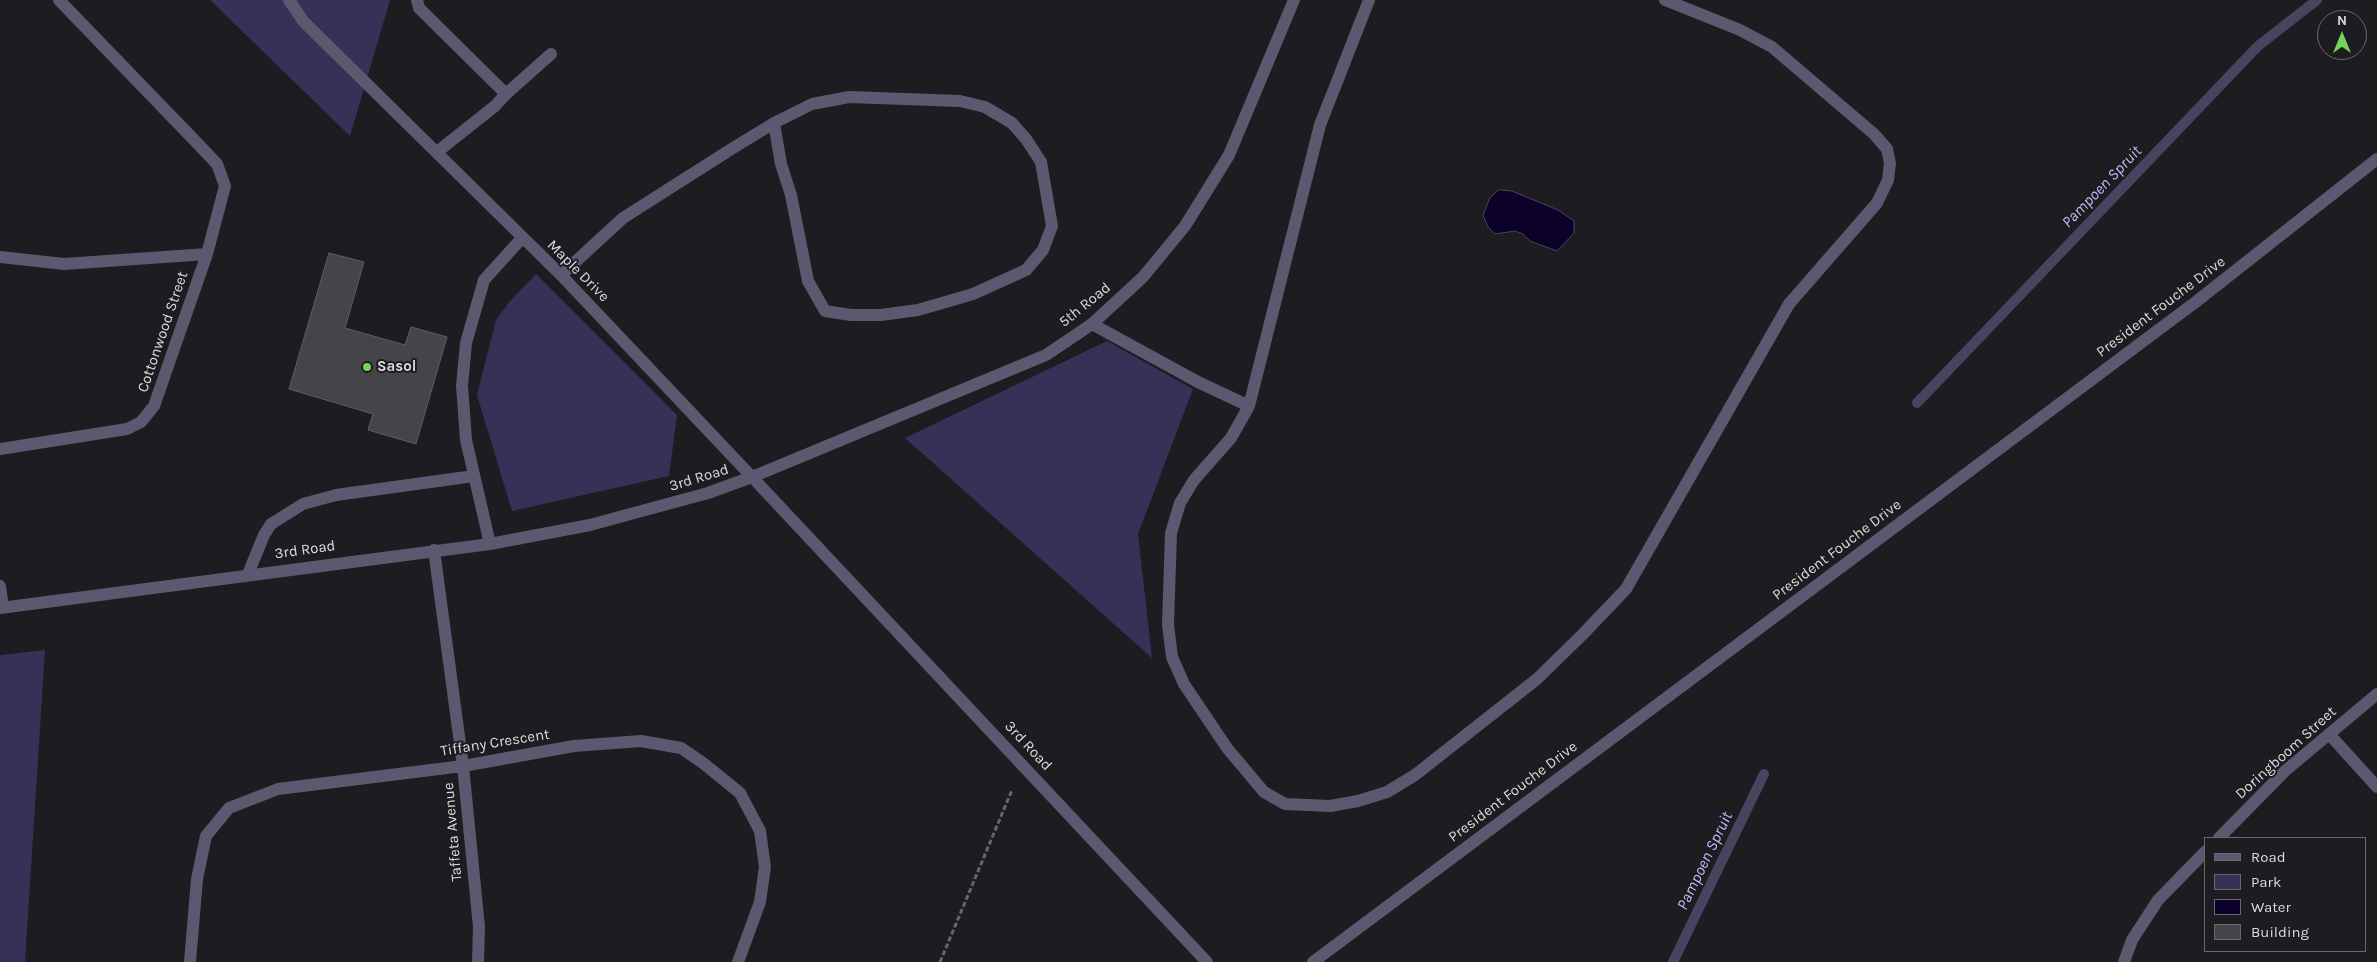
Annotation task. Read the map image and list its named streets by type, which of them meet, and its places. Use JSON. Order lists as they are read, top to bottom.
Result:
{
  "streets": {
    "street": [
      "Maple Drive",
      "5th Road",
      "President Fouche Drive",
      "Cottonwood Street",
      "3rd Road",
      "Tiffany Crescent",
      "Doringboom Street",
      "Taffeta Avenue"
    ]
  },
  "crossings": [
    ["Maple Drive", "5th Road"],
    ["Maple Drive", "3rd Road"],
    ["5th Road", "3rd Road"],
    ["3rd Road", "Taffeta Avenue"],
    ["Tiffany Crescent", "Taffeta Avenue"]
  ],
  "water": ["Pampoen Spruit"],
  "places": ["Sasol"],
  "legend": [
    "Road",
    "Park",
    "Water",
    "Building"
  ],
  "north": "top"
}
